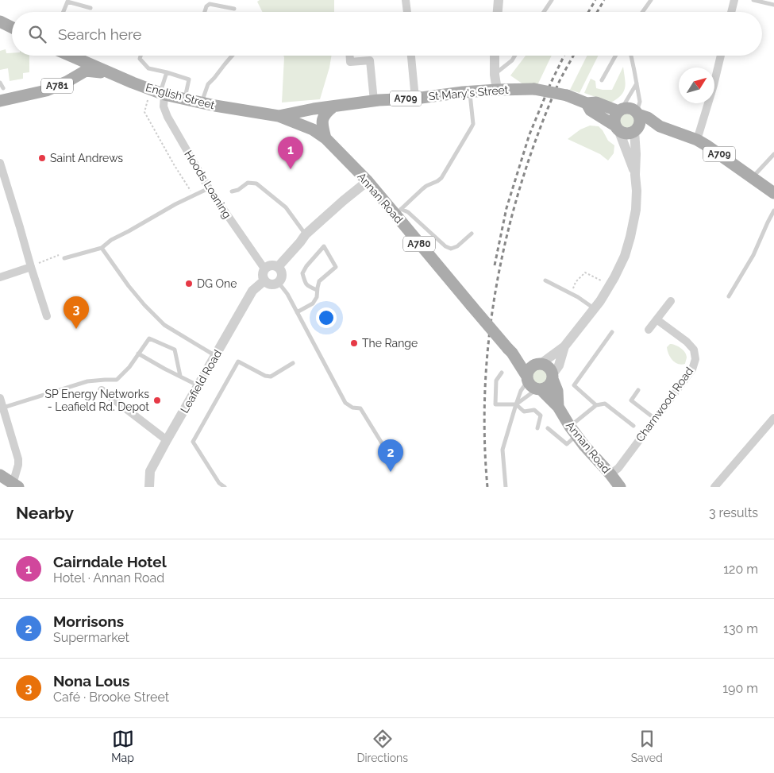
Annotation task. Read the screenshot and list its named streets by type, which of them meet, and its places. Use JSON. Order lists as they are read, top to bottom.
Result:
{
  "streets": {
    "main road": [
      "A781",
      "St Mary's Street",
      "English Street",
      "A709",
      "Annan Road",
      "A780"
    ],
    "street": ["Hoods Loaning", "Leafield Road", "Charnwood Road"]
  },
  "crossings": [
    ["A781", "English Street"],
    ["St Mary's Street", "English Street"],
    ["St Mary's Street", "A709"],
    ["St Mary's Street", "Annan Road"],
    ["English Street", "Hoods Loaning"],
    ["English Street", "Annan Road"],
    ["Hoods Loaning", "Leafield Road"],
    ["Annan Road", "Charnwood Road"]
  ],
  "places": [
    "Saint Andrews",
    "DG One",
    "The Range",
    "SP Energy Networks - Leafield Rd. Depot"
  ],
  "north": "top right",
  "page": {
    "search": "Search here",
    "pins": ["1", "3", "2"],
    "heading": ["Nearby", "3 results"],
    "list": [
      {
        "mark": "1",
        "name": "Cairndale Hotel",
        "note": "Hotel · Annan Road",
        "value": "120 m"
      },
      {
        "mark": "2",
        "name": "Morrisons",
        "note": "Supermarket",
        "value": "130 m"
      },
      {
        "mark": "3",
        "name": "Nona Lous",
        "note": "Café · Brooke Street",
        "value": "190 m"
      }
    ],
    "nav": ["Map", "Directions", "Saved"]
  }
}
